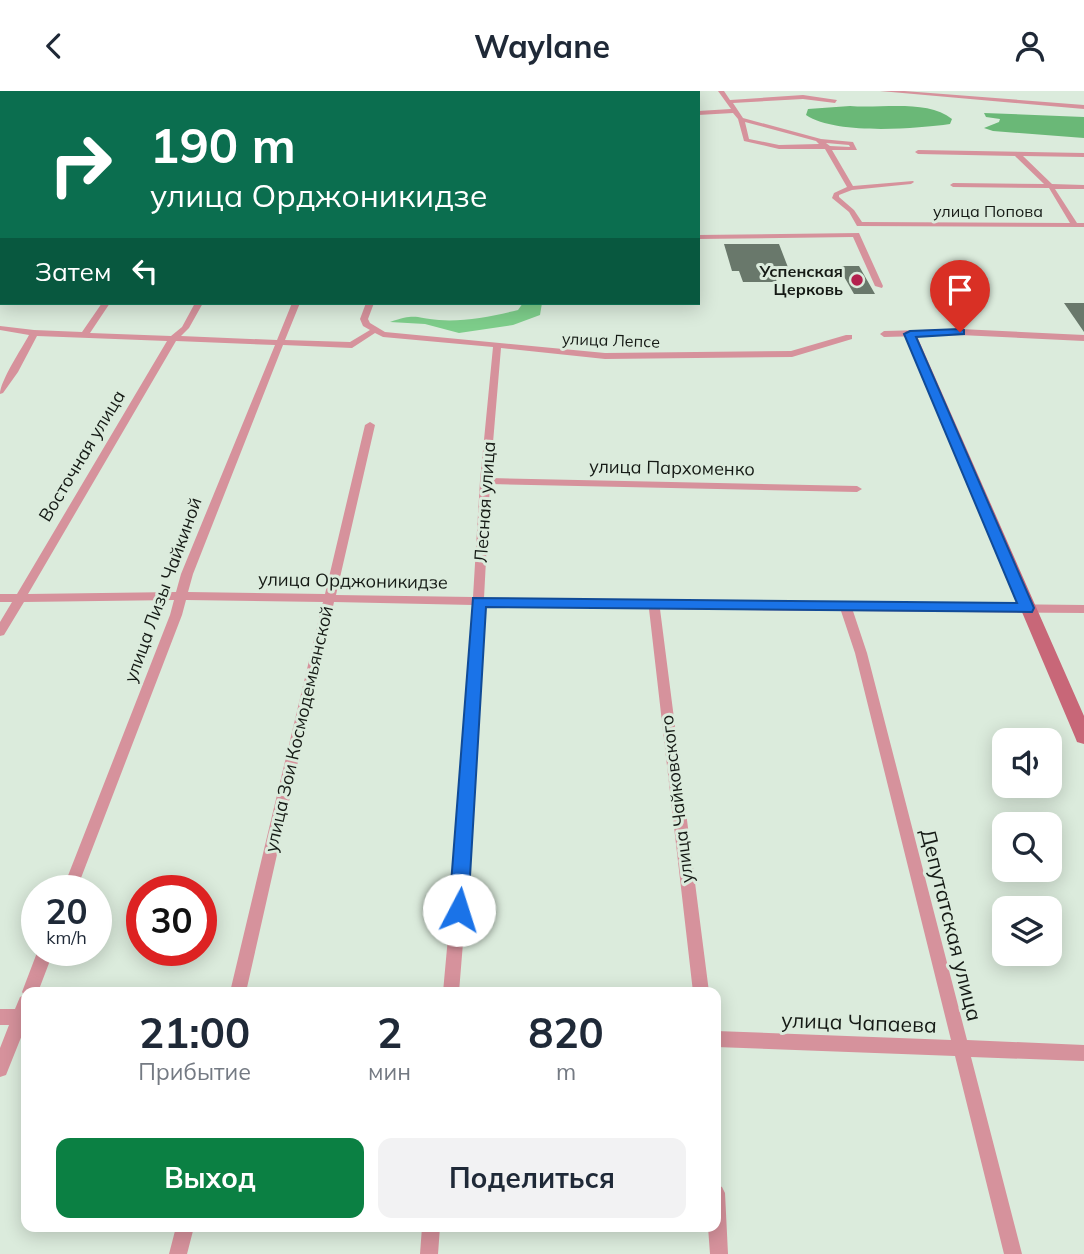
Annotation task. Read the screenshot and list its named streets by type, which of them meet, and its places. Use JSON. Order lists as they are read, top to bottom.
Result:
{
  "streets": {
    "street": [
      "улица Попова",
      "улица Лепсе",
      "Восточная улица",
      "улица Пархоменко",
      "Лесная улица",
      "улица Орджоникидзе",
      "улица Лизы Чайкиной",
      "улица Зои Космодемьянской",
      "улица Чайковского",
      "Депутатская улица",
      "улица Чапаева"
    ]
  },
  "crossings": [
    ["улица Лепсе", "Лесная улица"],
    ["Восточная улица", "улица Орджоникидзе"],
    ["улица Пархоменко", "Лесная улица"],
    ["Лесная улица", "улица Орджоникидзе"],
    ["улица Орджоникидзе", "улица Лизы Чайкиной"],
    ["улица Орджоникидзе", "улица Зои Космодемьянской"],
    ["улица Орджоникидзе", "улица Чайковского"],
    ["улица Орджоникидзе", "Депутатская улица"],
    ["Депутатская улица", "улица Чапаева"]
  ],
  "places": ["Успенская Церковь"],
  "page": {
    "header": "Waylane",
    "turn": ["190 m", "улица Орджоникидзе"],
    "then": "Затем",
    "speed": "20 km/h",
    "limit": "30",
    "eta": [
      "21:00",
      "Прибытие",
      "2",
      "мин",
      "820",
      "m"
    ],
    "buttons": ["Выход", "Поделиться"]
  }
}
